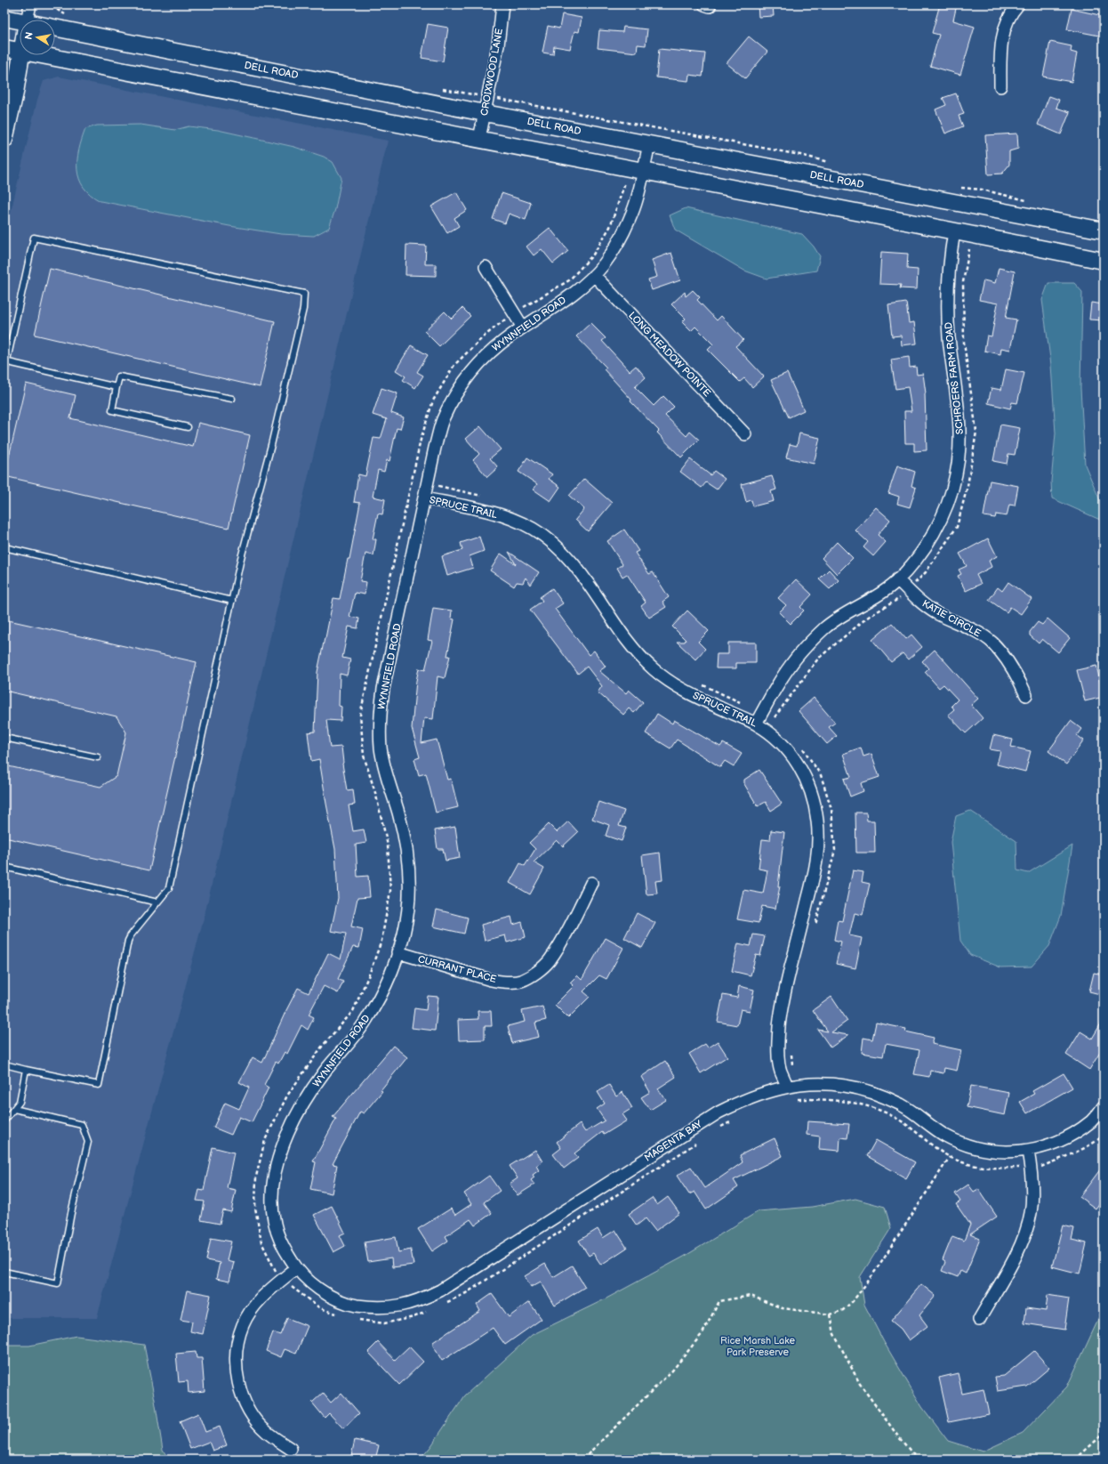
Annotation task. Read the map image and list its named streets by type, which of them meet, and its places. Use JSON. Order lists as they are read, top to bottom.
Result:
{
  "streets": {
    "main road": ["DELL ROAD"],
    "street": [
      "CROIXWOOD LANE",
      "WYNNFIELD ROAD",
      "LONG MEADOW POINTE",
      "SCHROERS FARM ROAD",
      "SPRUCE TRAIL",
      "KATIE CIRCLE",
      "CURRANT PLACE",
      "MAGENTA BAY"
    ]
  },
  "crossings": [
    ["DELL ROAD", "CROIXWOOD LANE"],
    ["DELL ROAD", "WYNNFIELD ROAD"],
    ["WYNNFIELD ROAD", "LONG MEADOW POINTE"],
    ["WYNNFIELD ROAD", "SPRUCE TRAIL"],
    ["WYNNFIELD ROAD", "CURRANT PLACE"],
    ["WYNNFIELD ROAD", "MAGENTA BAY"],
    ["SCHROERS FARM ROAD", "SPRUCE TRAIL"],
    ["SCHROERS FARM ROAD", "KATIE CIRCLE"],
    ["SPRUCE TRAIL", "MAGENTA BAY"]
  ],
  "parks": ["Rice Marsh Lake Park Preserve"],
  "north": "left"
}
